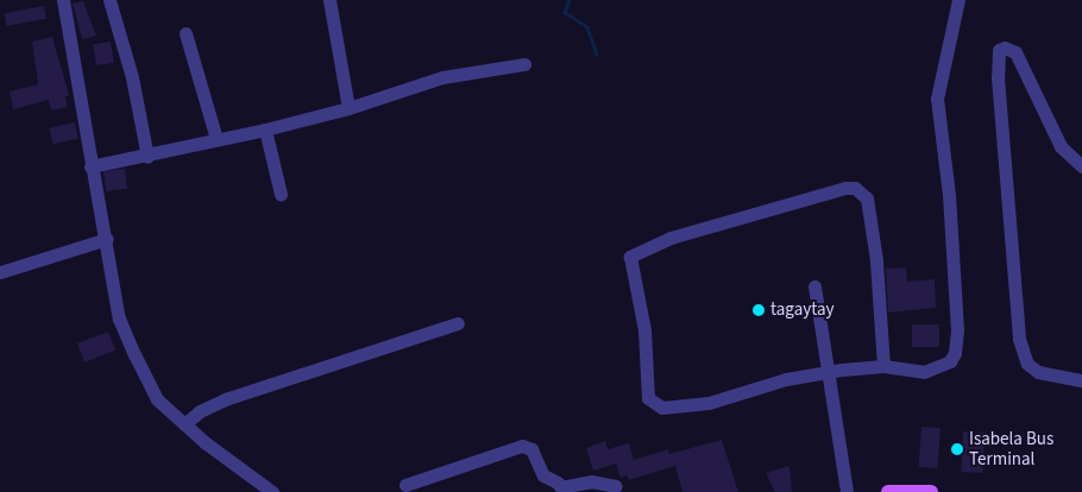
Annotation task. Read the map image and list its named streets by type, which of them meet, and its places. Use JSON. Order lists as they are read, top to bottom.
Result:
{
  "places": ["tagaytay", "Isabela Bus Terminal"]
}
